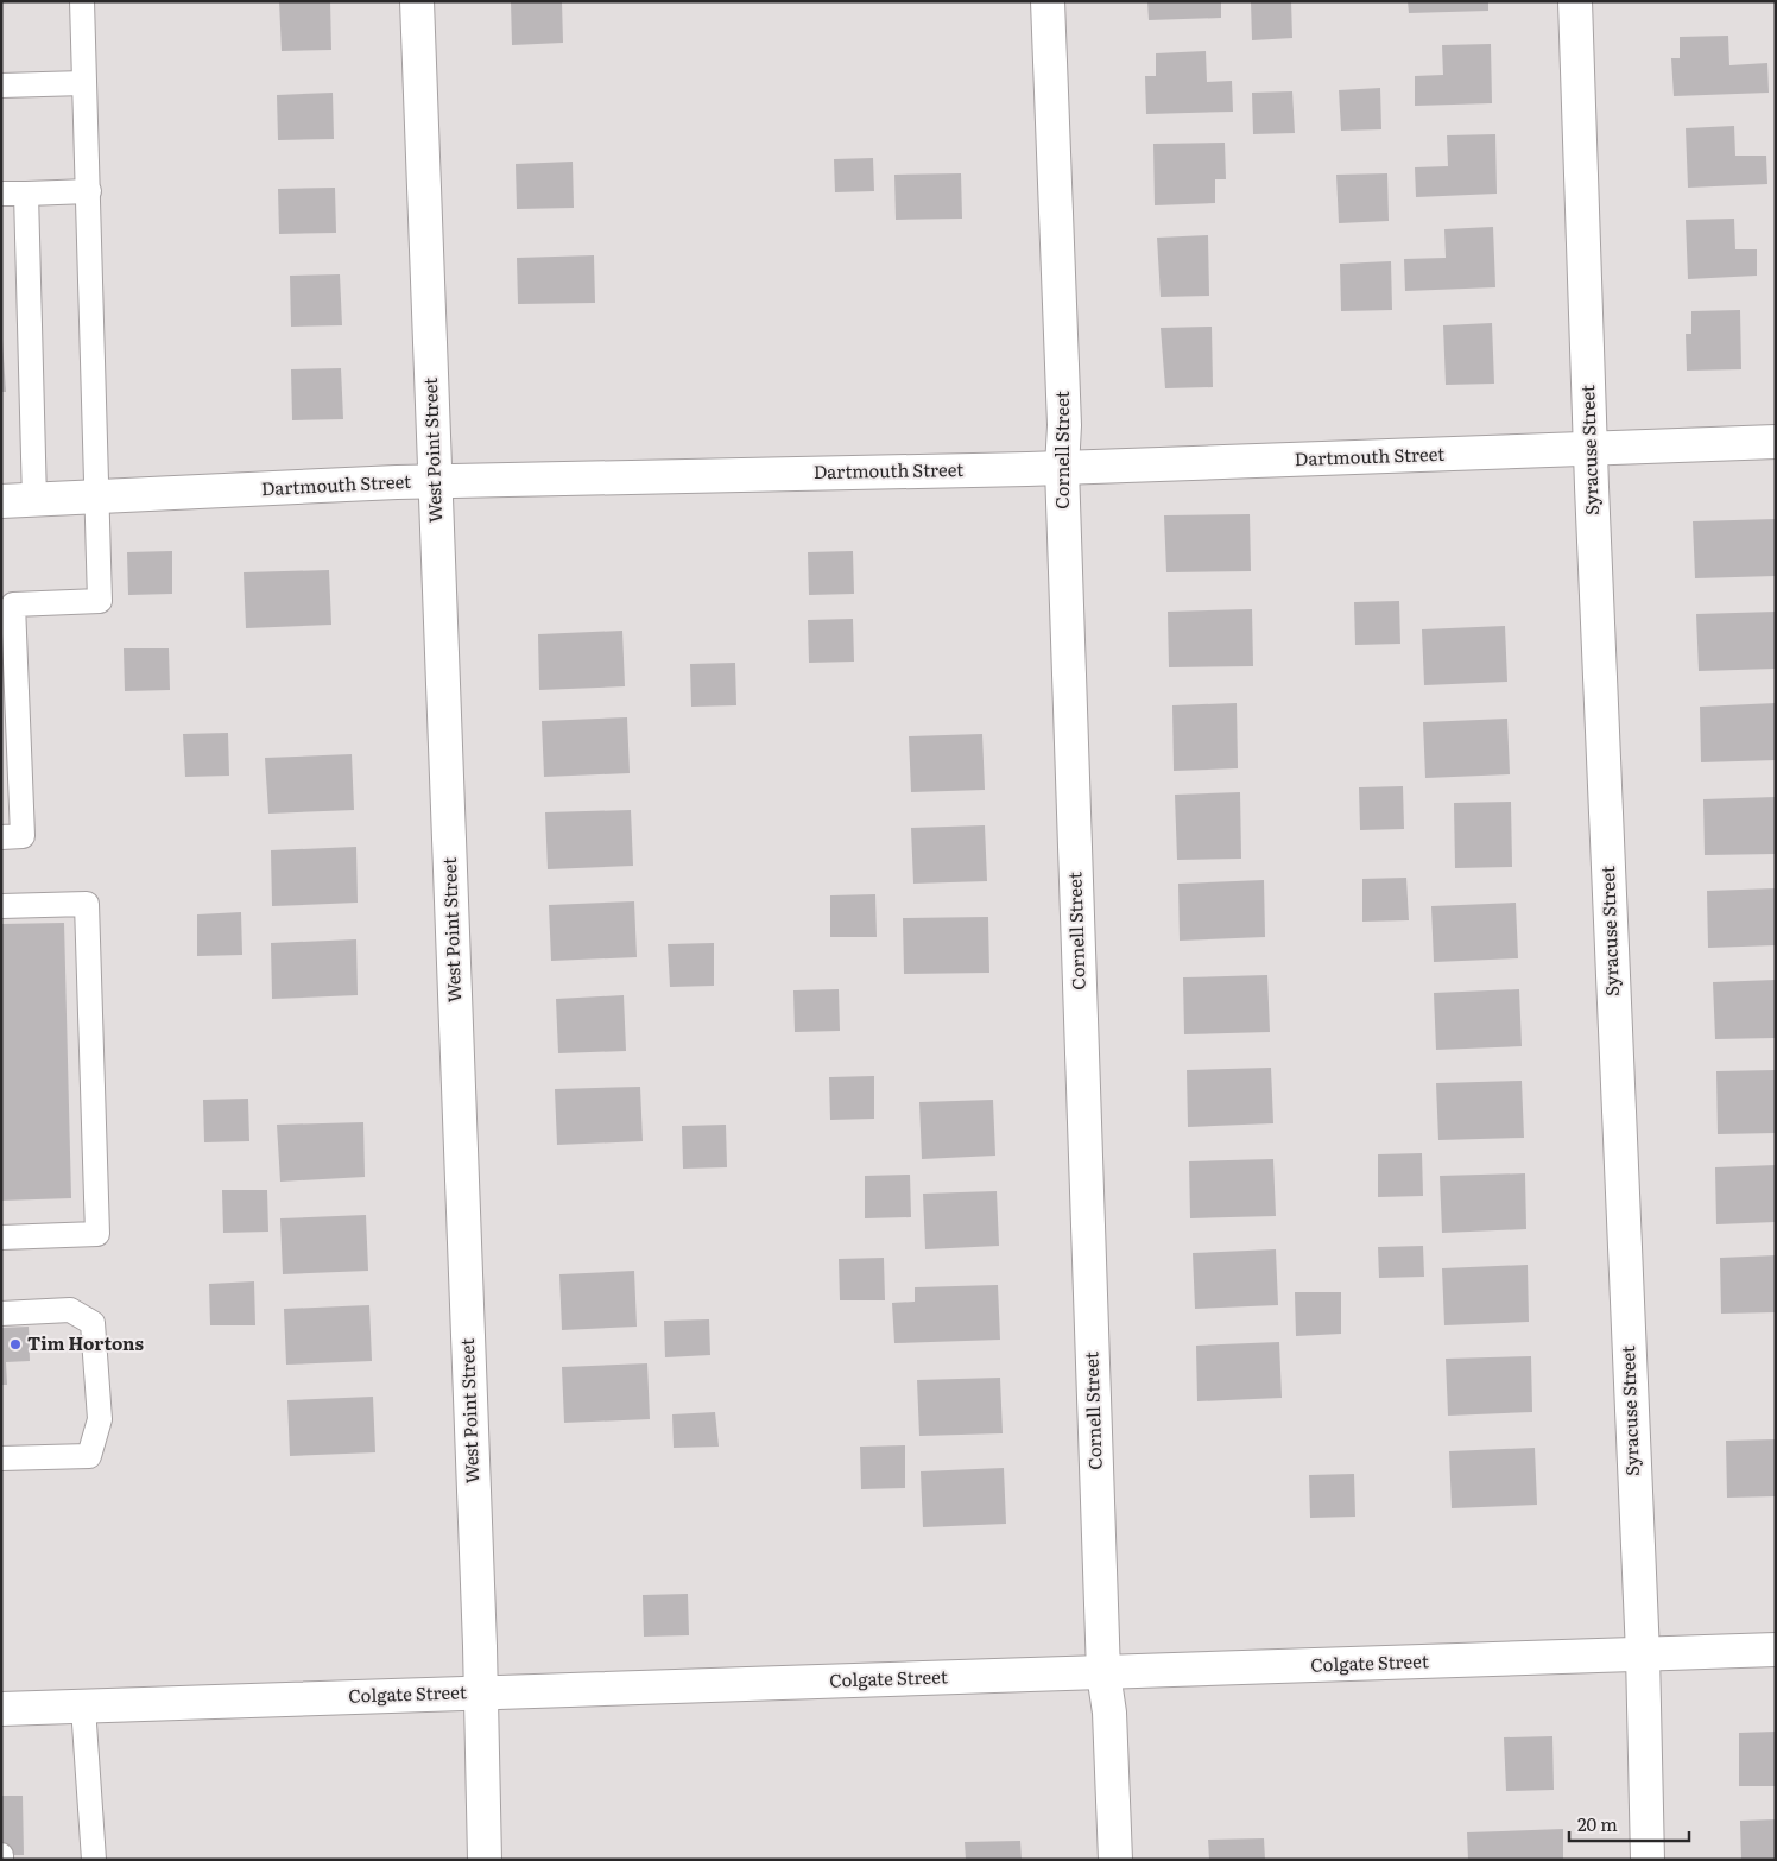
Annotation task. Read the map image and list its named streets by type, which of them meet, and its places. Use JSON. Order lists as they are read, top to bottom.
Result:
{
  "streets": {
    "street": [
      "West Point Street",
      "Cornell Street",
      "Syracuse Street",
      "Dartmouth Street",
      "Colgate Street"
    ]
  },
  "crossings": [
    ["West Point Street", "Dartmouth Street"],
    ["West Point Street", "Colgate Street"],
    ["Cornell Street", "Dartmouth Street"],
    ["Cornell Street", "Colgate Street"],
    ["Syracuse Street", "Dartmouth Street"],
    ["Syracuse Street", "Colgate Street"]
  ],
  "places": ["Tim Hortons"],
  "scale_bar": "20 m"
}
